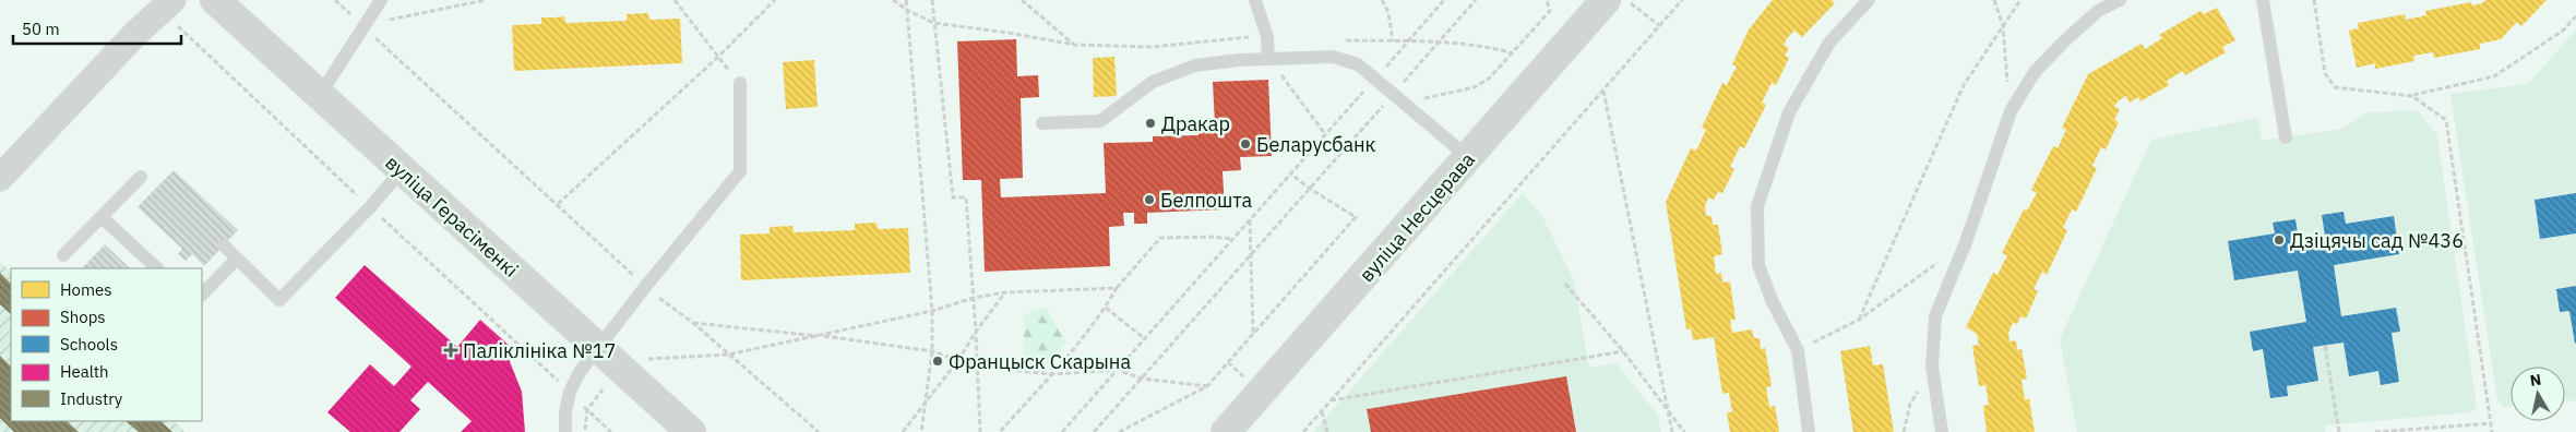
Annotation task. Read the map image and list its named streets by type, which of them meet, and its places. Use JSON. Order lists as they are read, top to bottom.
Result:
{
  "streets": {
    "street": ["вуліца Герасіменкі", "вуліца Несцерава"]
  },
  "places": {
    "other": [
      "Дракар",
      "Беларусбанк",
      "Белпошта",
      "Дзіцячы сад №436",
      "Францыск Скарына"
    ],
    "health": ["Паліклініка №17"]
  },
  "legend": [
    "Homes",
    "Shops",
    "Schools",
    "Health",
    "Industry"
  ],
  "scale_bar": "50 m",
  "north": "top"
}
